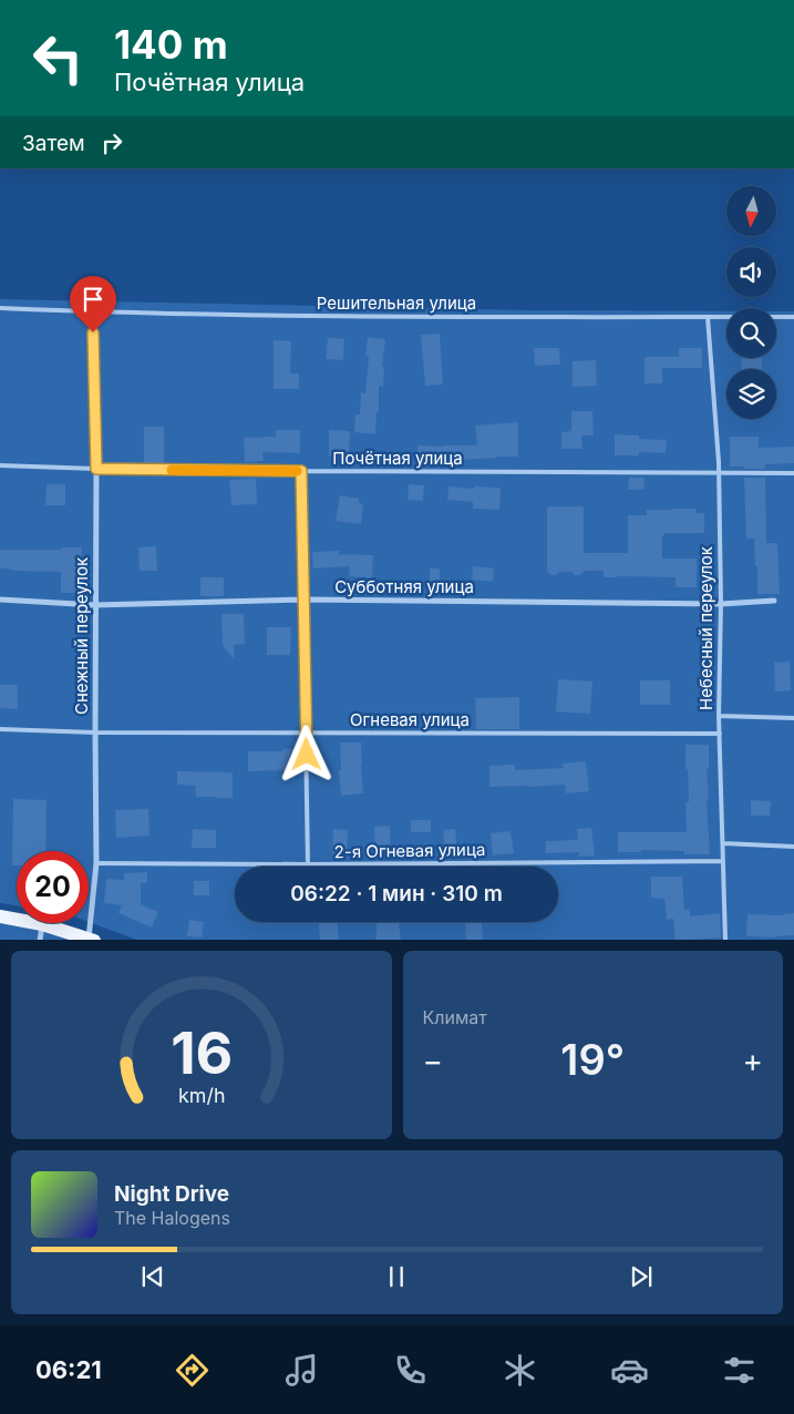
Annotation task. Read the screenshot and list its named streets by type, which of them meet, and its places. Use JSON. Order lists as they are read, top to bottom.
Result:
{
  "streets": {
    "street": ["Субботняя улица", "Снежный переулок"],
    "lane": [
      "Решительная улица",
      "Почётная улица",
      "Небесный переулок",
      "Огневая улица",
      "2-я Огневая улица"
    ]
  },
  "crossings": [
    ["Решительная улица", "Небесный переулок"],
    ["Почётная улица", "Небесный переулок"],
    ["Почётная улица", "Снежный переулок"],
    ["Субботняя улица", "Небесный переулок"],
    ["Субботняя улица", "Снежный переулок"],
    ["Небесный переулок", "Огневая улица"],
    ["Небесный переулок", "2-я Огневая улица"],
    ["Снежный переулок", "Огневая улица"],
    ["Снежный переулок", "2-я Огневая улица"]
  ],
  "north": "bottom",
  "page": {
    "turn": ["140 m", "Почётная улица"],
    "then": "Затем",
    "limit": "20",
    "trip": "06:22 · 1 мин · 310 m",
    "tile": "Климат",
    "heat": ["−", "19°", "+"],
    "song": ["Night Drive", "The Halogens"],
    "tabs": "06:21",
    "gauge": ["16", "km/h"]
  }
}
